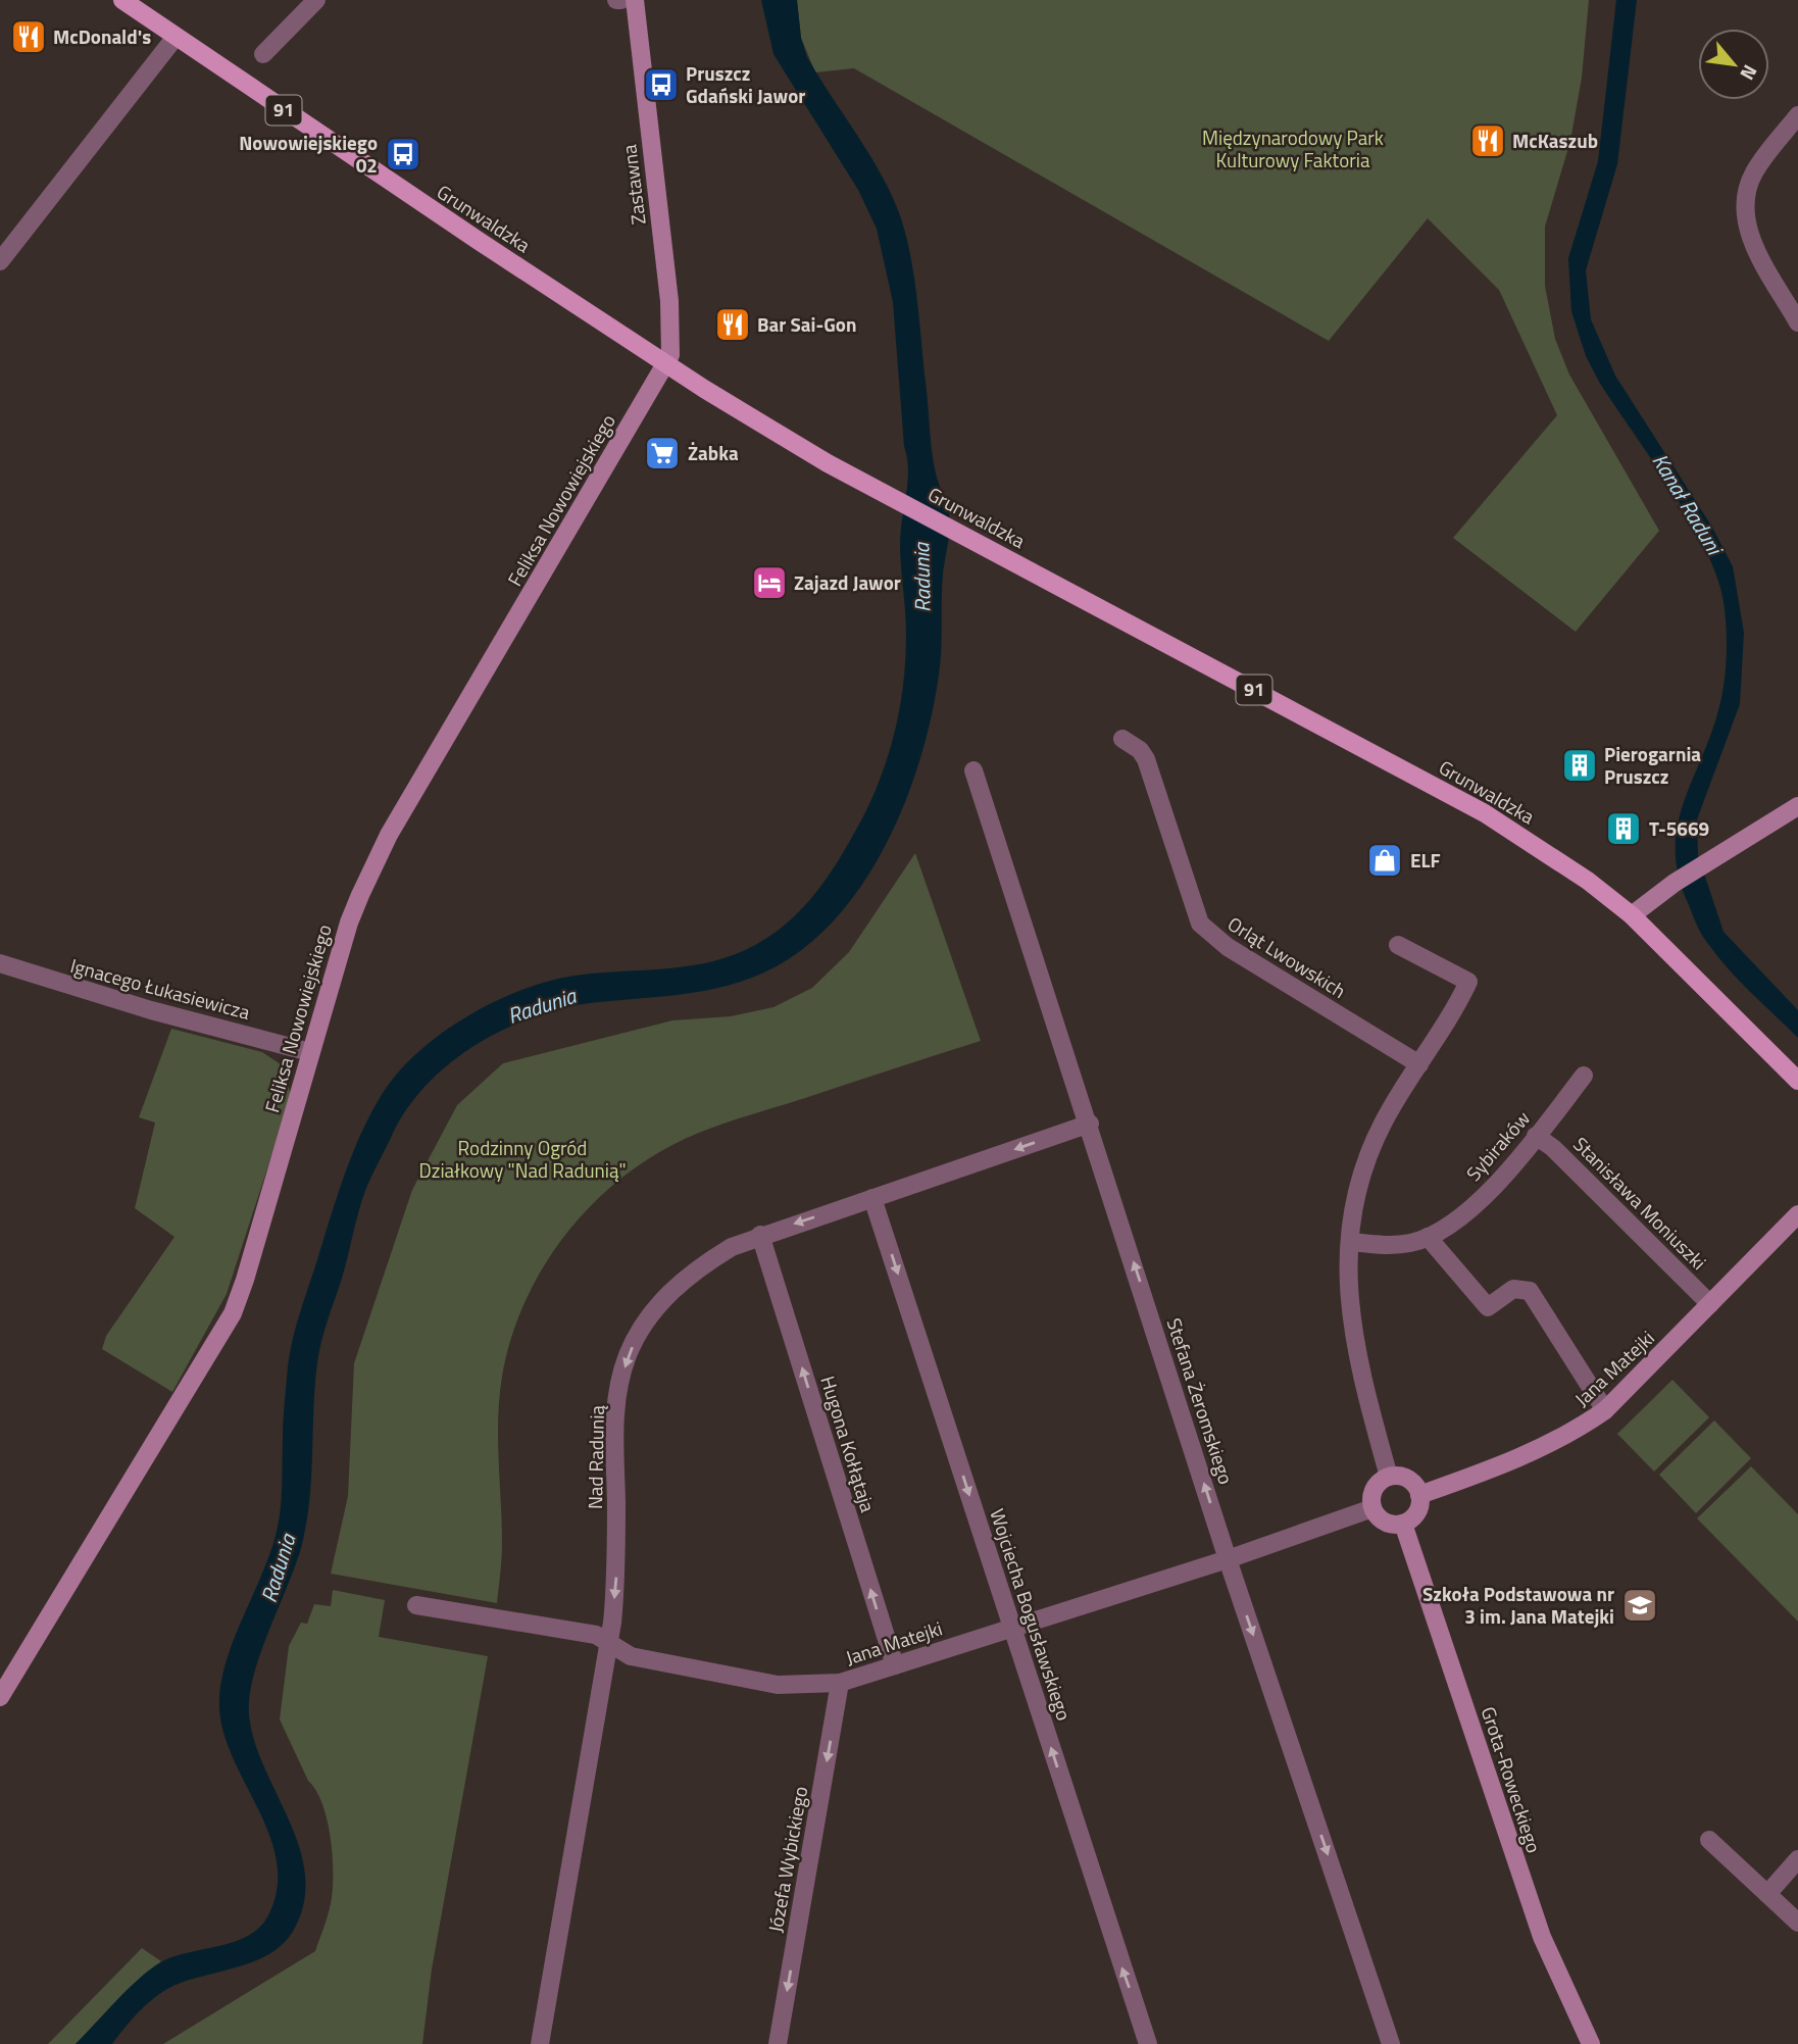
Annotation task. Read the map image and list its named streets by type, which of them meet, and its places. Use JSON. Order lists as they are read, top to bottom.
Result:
{
  "streets": {
    "main road": ["91", "Grunwaldzka"],
    "street": [
      "Zastawna",
      "Feliksa Nowowiejskiego",
      "Orląt Lwowskich",
      "Ignacego Łukasiewicza",
      "Sybiraków",
      "Stanisława Moniuszki",
      "Jana Matejki",
      "Stefana Żeromskiego",
      "Hugona Kołłątaja",
      "Nad Radunią",
      "Wojciecha Bogusławskiego",
      "Grota-Roweckiego",
      "Józefa Wybickiego"
    ]
  },
  "crossings": [
    ["Zastawna", "Grunwaldzka"],
    ["Zastawna", "Feliksa Nowowiejskiego"],
    ["Grunwaldzka", "Feliksa Nowowiejskiego"],
    ["Feliksa Nowowiejskiego", "Ignacego Łukasiewicza"],
    ["Sybiraków", "Stanisława Moniuszki"],
    ["Stanisława Moniuszki", "Jana Matejki"],
    ["Jana Matejki", "Stefana Żeromskiego"],
    ["Jana Matejki", "Hugona Kołłątaja"],
    ["Jana Matejki", "Nad Radunią"],
    ["Jana Matejki", "Wojciecha Bogusławskiego"],
    ["Jana Matejki", "Grota-Roweckiego"],
    ["Jana Matejki", "Józefa Wybickiego"],
    ["Stefana Żeromskiego", "Nad Radunią"],
    ["Hugona Kołłątaja", "Nad Radunią"],
    ["Nad Radunią", "Wojciecha Bogusławskiego"]
  ],
  "one_way": ["Hugona Kołłątaja", "Nad Radunią", "Józefa Wybickiego"],
  "water": ["Kanał Raduni", "Radunia"],
  "parks": ["Międzynarodowy Park Kulturowy Faktoria", "Rodzinny Ogród Działkowy \"Nad Radunią\""],
  "places": {
    "restaurant": ["McDonald's", "McKaszub", "Bar Sai-Gon"],
    "bus stop": ["Pruszcz Gdański Jawor", "Nowowiejskiego 02"],
    "supermarket": ["Żabka"],
    "hotel": ["Zajazd Jawor"],
    "building": ["Pierogarnia Pruszcz", "T-5669"],
    "shop": ["ELF"],
    "school or university": ["Szkoła Podstawowa nr 3 im. Jana Matejki"]
  },
  "north": "bottom right"
}
